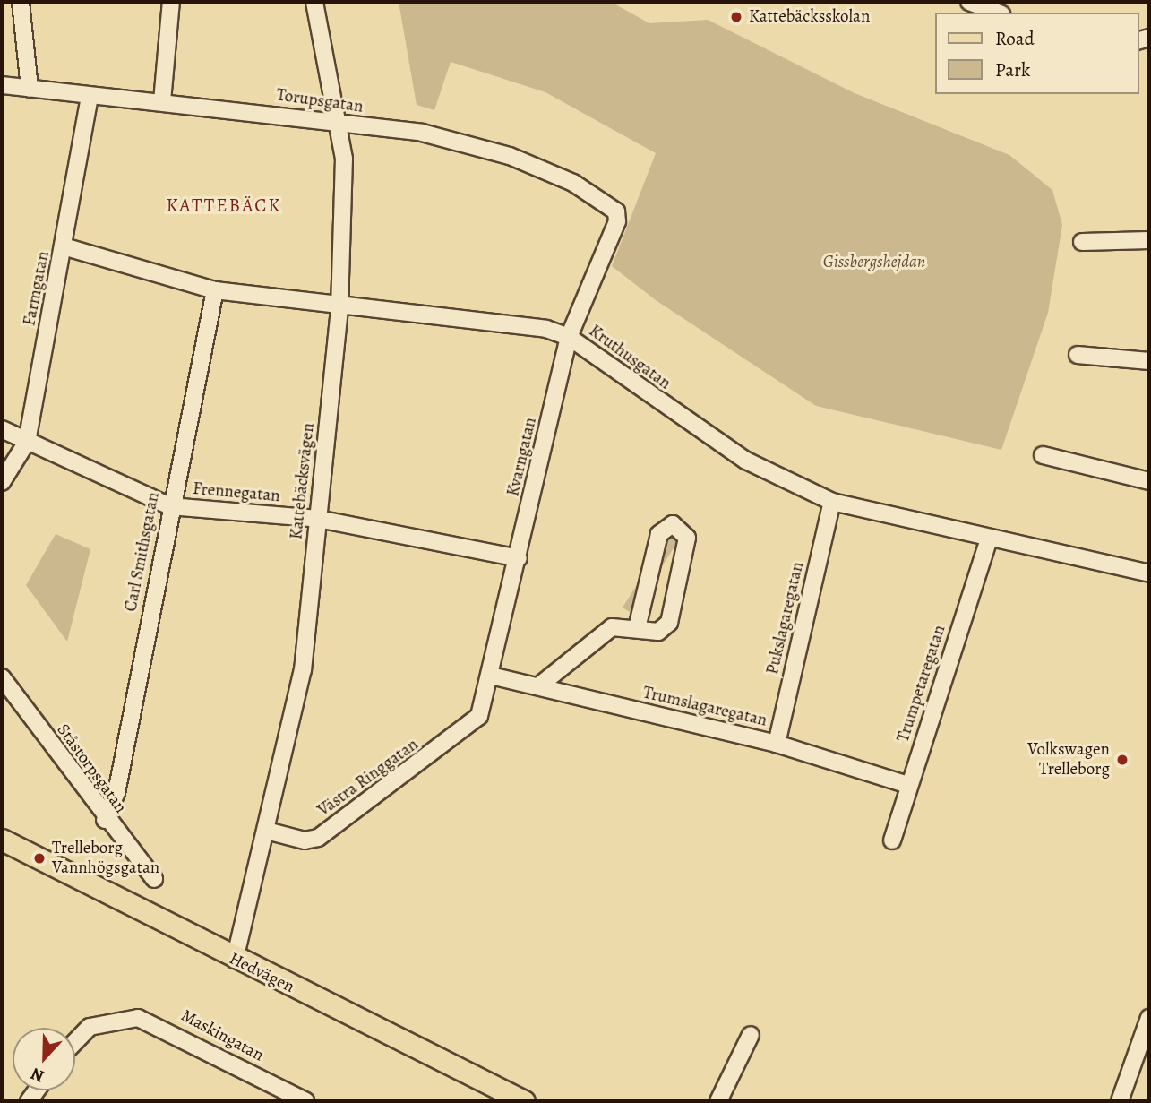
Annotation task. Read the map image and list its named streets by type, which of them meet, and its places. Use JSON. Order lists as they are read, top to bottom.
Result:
{
  "streets": {
    "main road": ["Hedvägen"],
    "street": [
      "Torupsgatan",
      "Farmgatan",
      "Kruthusgatan",
      "Kvarngatan",
      "Kattebäcksvägen",
      "Frennegatan",
      "Carl Smithsgatan",
      "Pukslagaregatan",
      "Trumpetaregatan",
      "Trumslagaregatan",
      "Ståstorpsgatan",
      "Västra Ringgatan",
      "Maskingatan"
    ]
  },
  "crossings": [
    ["Torupsgatan", "Farmgatan"],
    ["Torupsgatan", "Kvarngatan"],
    ["Torupsgatan", "Kattebäcksvägen"],
    ["Farmgatan", "Kruthusgatan"],
    ["Farmgatan", "Frennegatan"],
    ["Kruthusgatan", "Kvarngatan"],
    ["Kruthusgatan", "Kattebäcksvägen"],
    ["Kruthusgatan", "Carl Smithsgatan"],
    ["Kruthusgatan", "Pukslagaregatan"],
    ["Kruthusgatan", "Trumpetaregatan"],
    ["Kvarngatan", "Frennegatan"],
    ["Kvarngatan", "Trumslagaregatan"],
    ["Kvarngatan", "Västra Ringgatan"],
    ["Kattebäcksvägen", "Frennegatan"],
    ["Kattebäcksvägen", "Västra Ringgatan"],
    ["Kattebäcksvägen", "Hedvägen"],
    ["Frennegatan", "Carl Smithsgatan"],
    ["Carl Smithsgatan", "Ståstorpsgatan"],
    ["Pukslagaregatan", "Trumslagaregatan"],
    ["Trumpetaregatan", "Trumslagaregatan"]
  ],
  "districts": ["KATTEBÄCK"],
  "parks": ["Gissbergshejdan"],
  "places": ["Kattebäcksskolan", "Volkswagen Trelleborg", "Trelleborg Vannhögsgatan"],
  "legend": ["Road", "Park"],
  "north": "bottom"
}
